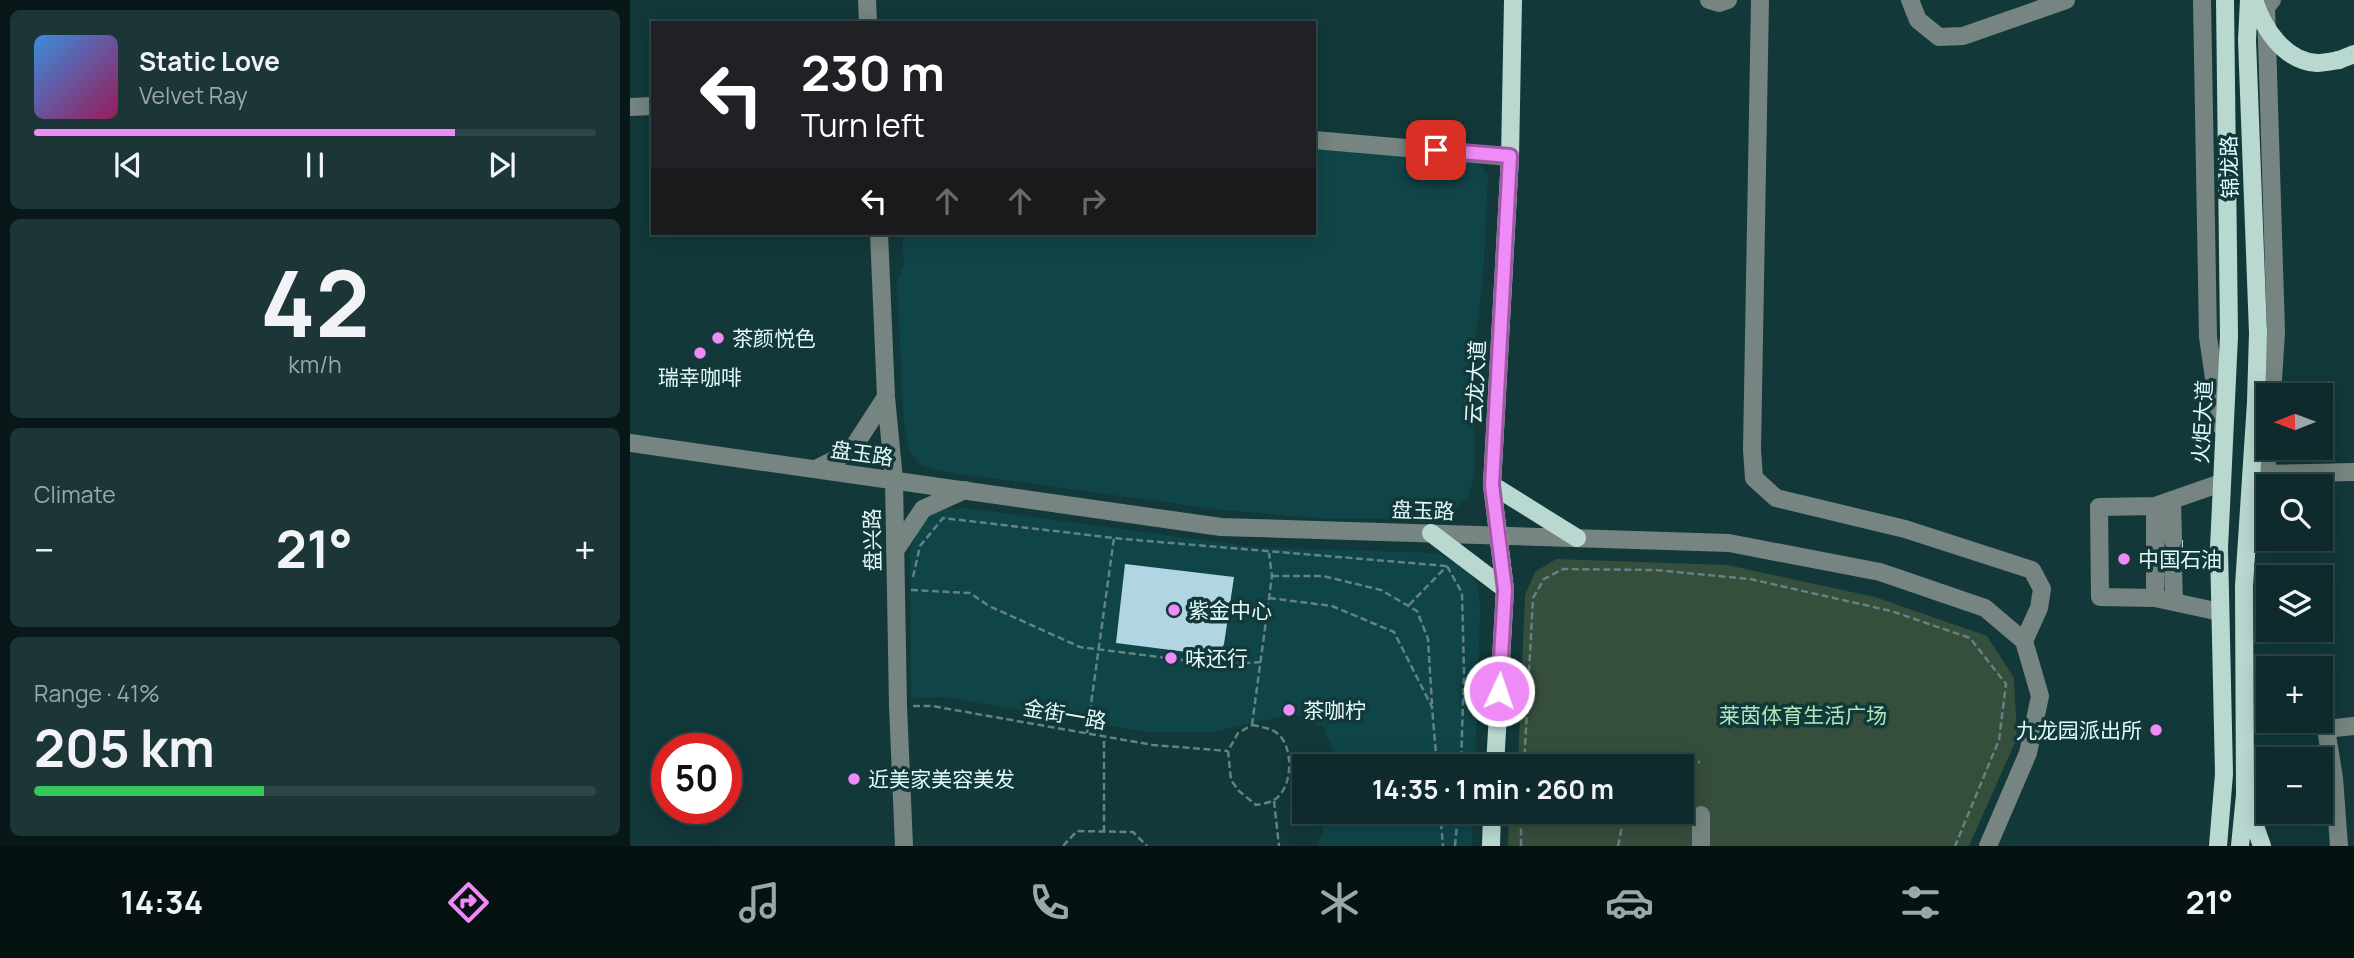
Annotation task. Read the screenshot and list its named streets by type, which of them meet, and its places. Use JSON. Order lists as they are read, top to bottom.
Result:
{
  "streets": {
    "main road": ["锦龙路", "云龙大道", "火炬大道"],
    "street": ["盘玉路", "盘兴路"],
    "path": ["金街一路"]
  },
  "crossings": [
    ["云龙大道", "盘玉路"],
    ["盘玉路", "盘兴路"],
    ["盘兴路", "金街一路"]
  ],
  "parks": ["莱茵体育生活广场"],
  "places": [
    "茶颜悦色",
    "瑞幸咖啡",
    "中国石油",
    "紫金中心",
    "味还行",
    "茶咖柠",
    "九龙园派出所",
    "近美家美容美发"
  ],
  "north": "left",
  "page": {
    "turn": ["230 m", "Turn left"],
    "song": ["Static Love", "Velvet Ray"],
    "tile": [
      ["42", "km/h"],
      "Climate",
      ["Range · 41%", "205 km"]
    ],
    "map_buttons": ["+", "−"],
    "heat": ["−", "21°", "+"],
    "limit": "50",
    "trip": "14:35 · 1 min · 260 m",
    "tabs": ["14:34", "21°"]
  }
}
